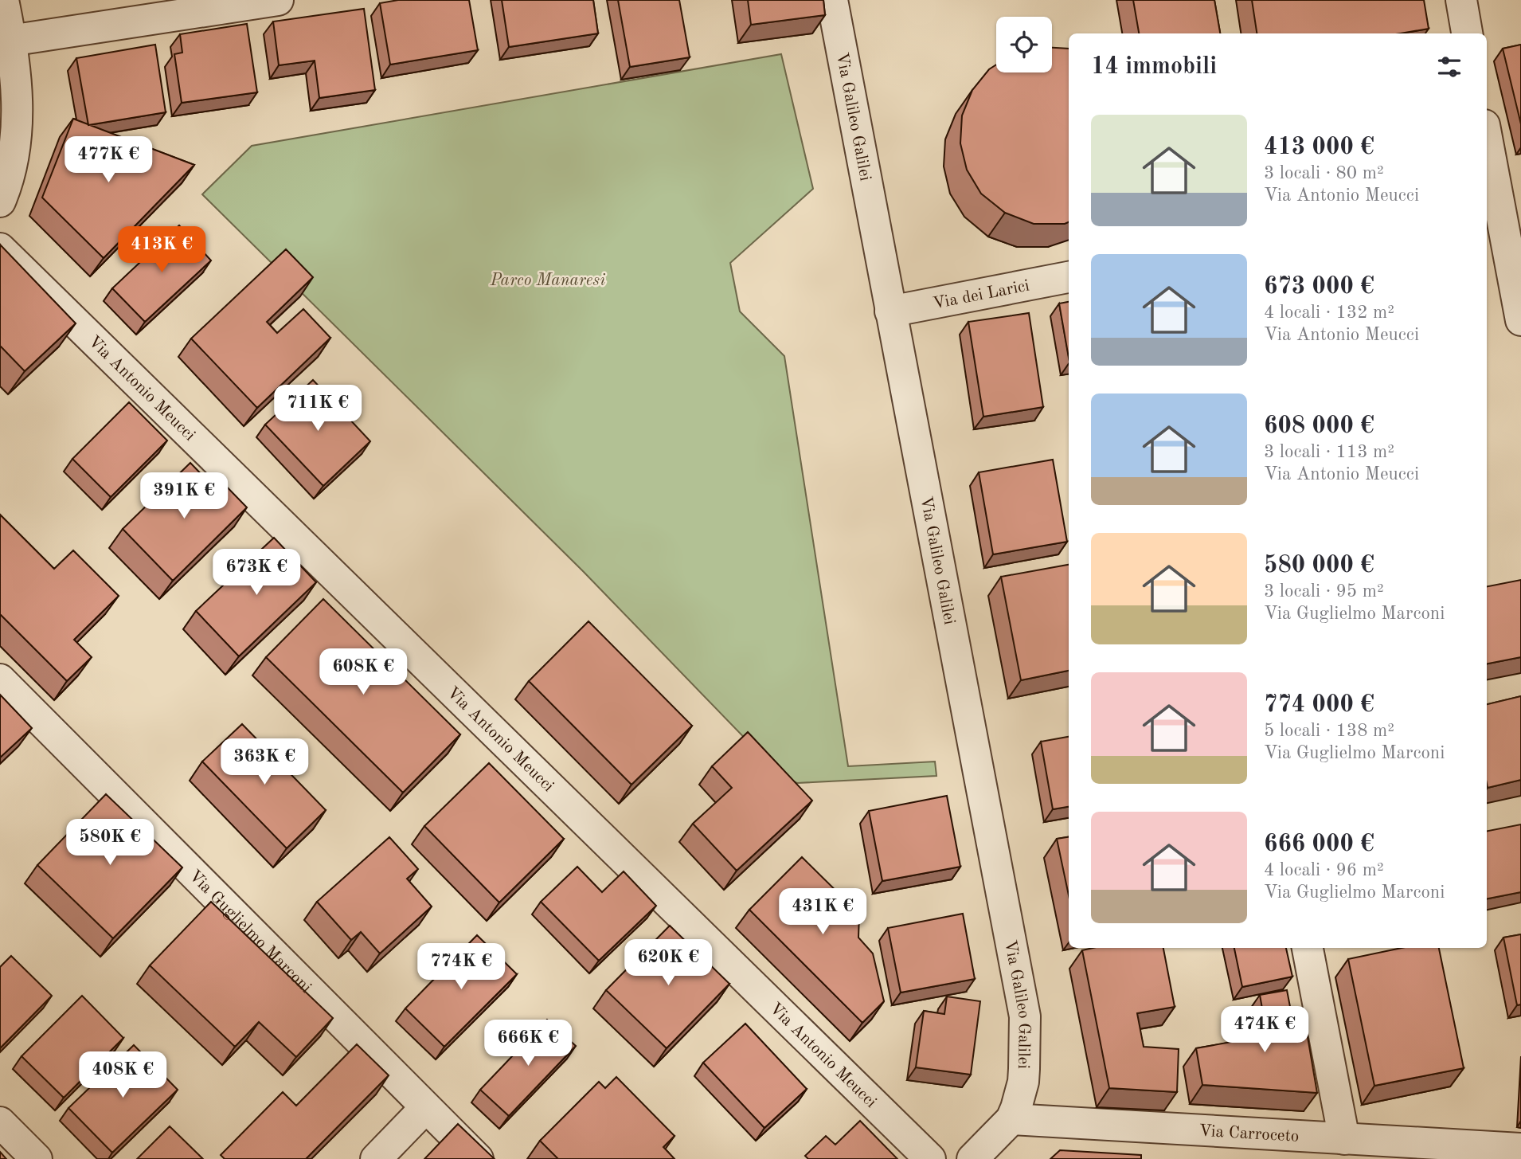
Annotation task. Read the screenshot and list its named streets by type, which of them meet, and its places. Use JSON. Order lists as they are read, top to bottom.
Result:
{
  "streets": {
    "street": [
      "Via Galileo Galilei",
      "Via dei Larici",
      "Via Antonio Meucci",
      "Via Guglielmo Marconi",
      "Via Carroceto"
    ]
  },
  "crossings": [
    ["Via Galileo Galilei", "Via dei Larici"],
    ["Via Galileo Galilei", "Via Carroceto"]
  ],
  "parks": ["Parco Manaresi"],
  "page": {
    "heading": "14 immobili",
    "list": [
      {
        "name": "413 000 €",
        "note": "3 locali · 80 m² · Via Antonio Meucci"
      },
      {
        "name": "673 000 €",
        "note": "4 locali · 132 m² · Via Antonio Meucci"
      },
      {
        "name": "608 000 €",
        "note": "3 locali · 113 m² · Via Antonio Meucci"
      },
      {
        "name": "580 000 €",
        "note": "3 locali · 95 m² · Via Guglielmo Marconi"
      },
      {
        "name": "774 000 €",
        "note": "5 locali · 138 m² · Via Guglielmo Marconi"
      },
      {
        "name": "666 000 €",
        "note": "4 locali · 96 m² · Via Guglielmo Marconi"
      }
    ],
    "price": [
      "477K €",
      "413K €",
      "711K €",
      "391K €",
      "673K €",
      "608K €",
      "363K €",
      "580K €",
      "431K €",
      "620K €",
      "774K €",
      "474K €",
      "666K €",
      "408K €"
    ]
  }
}
